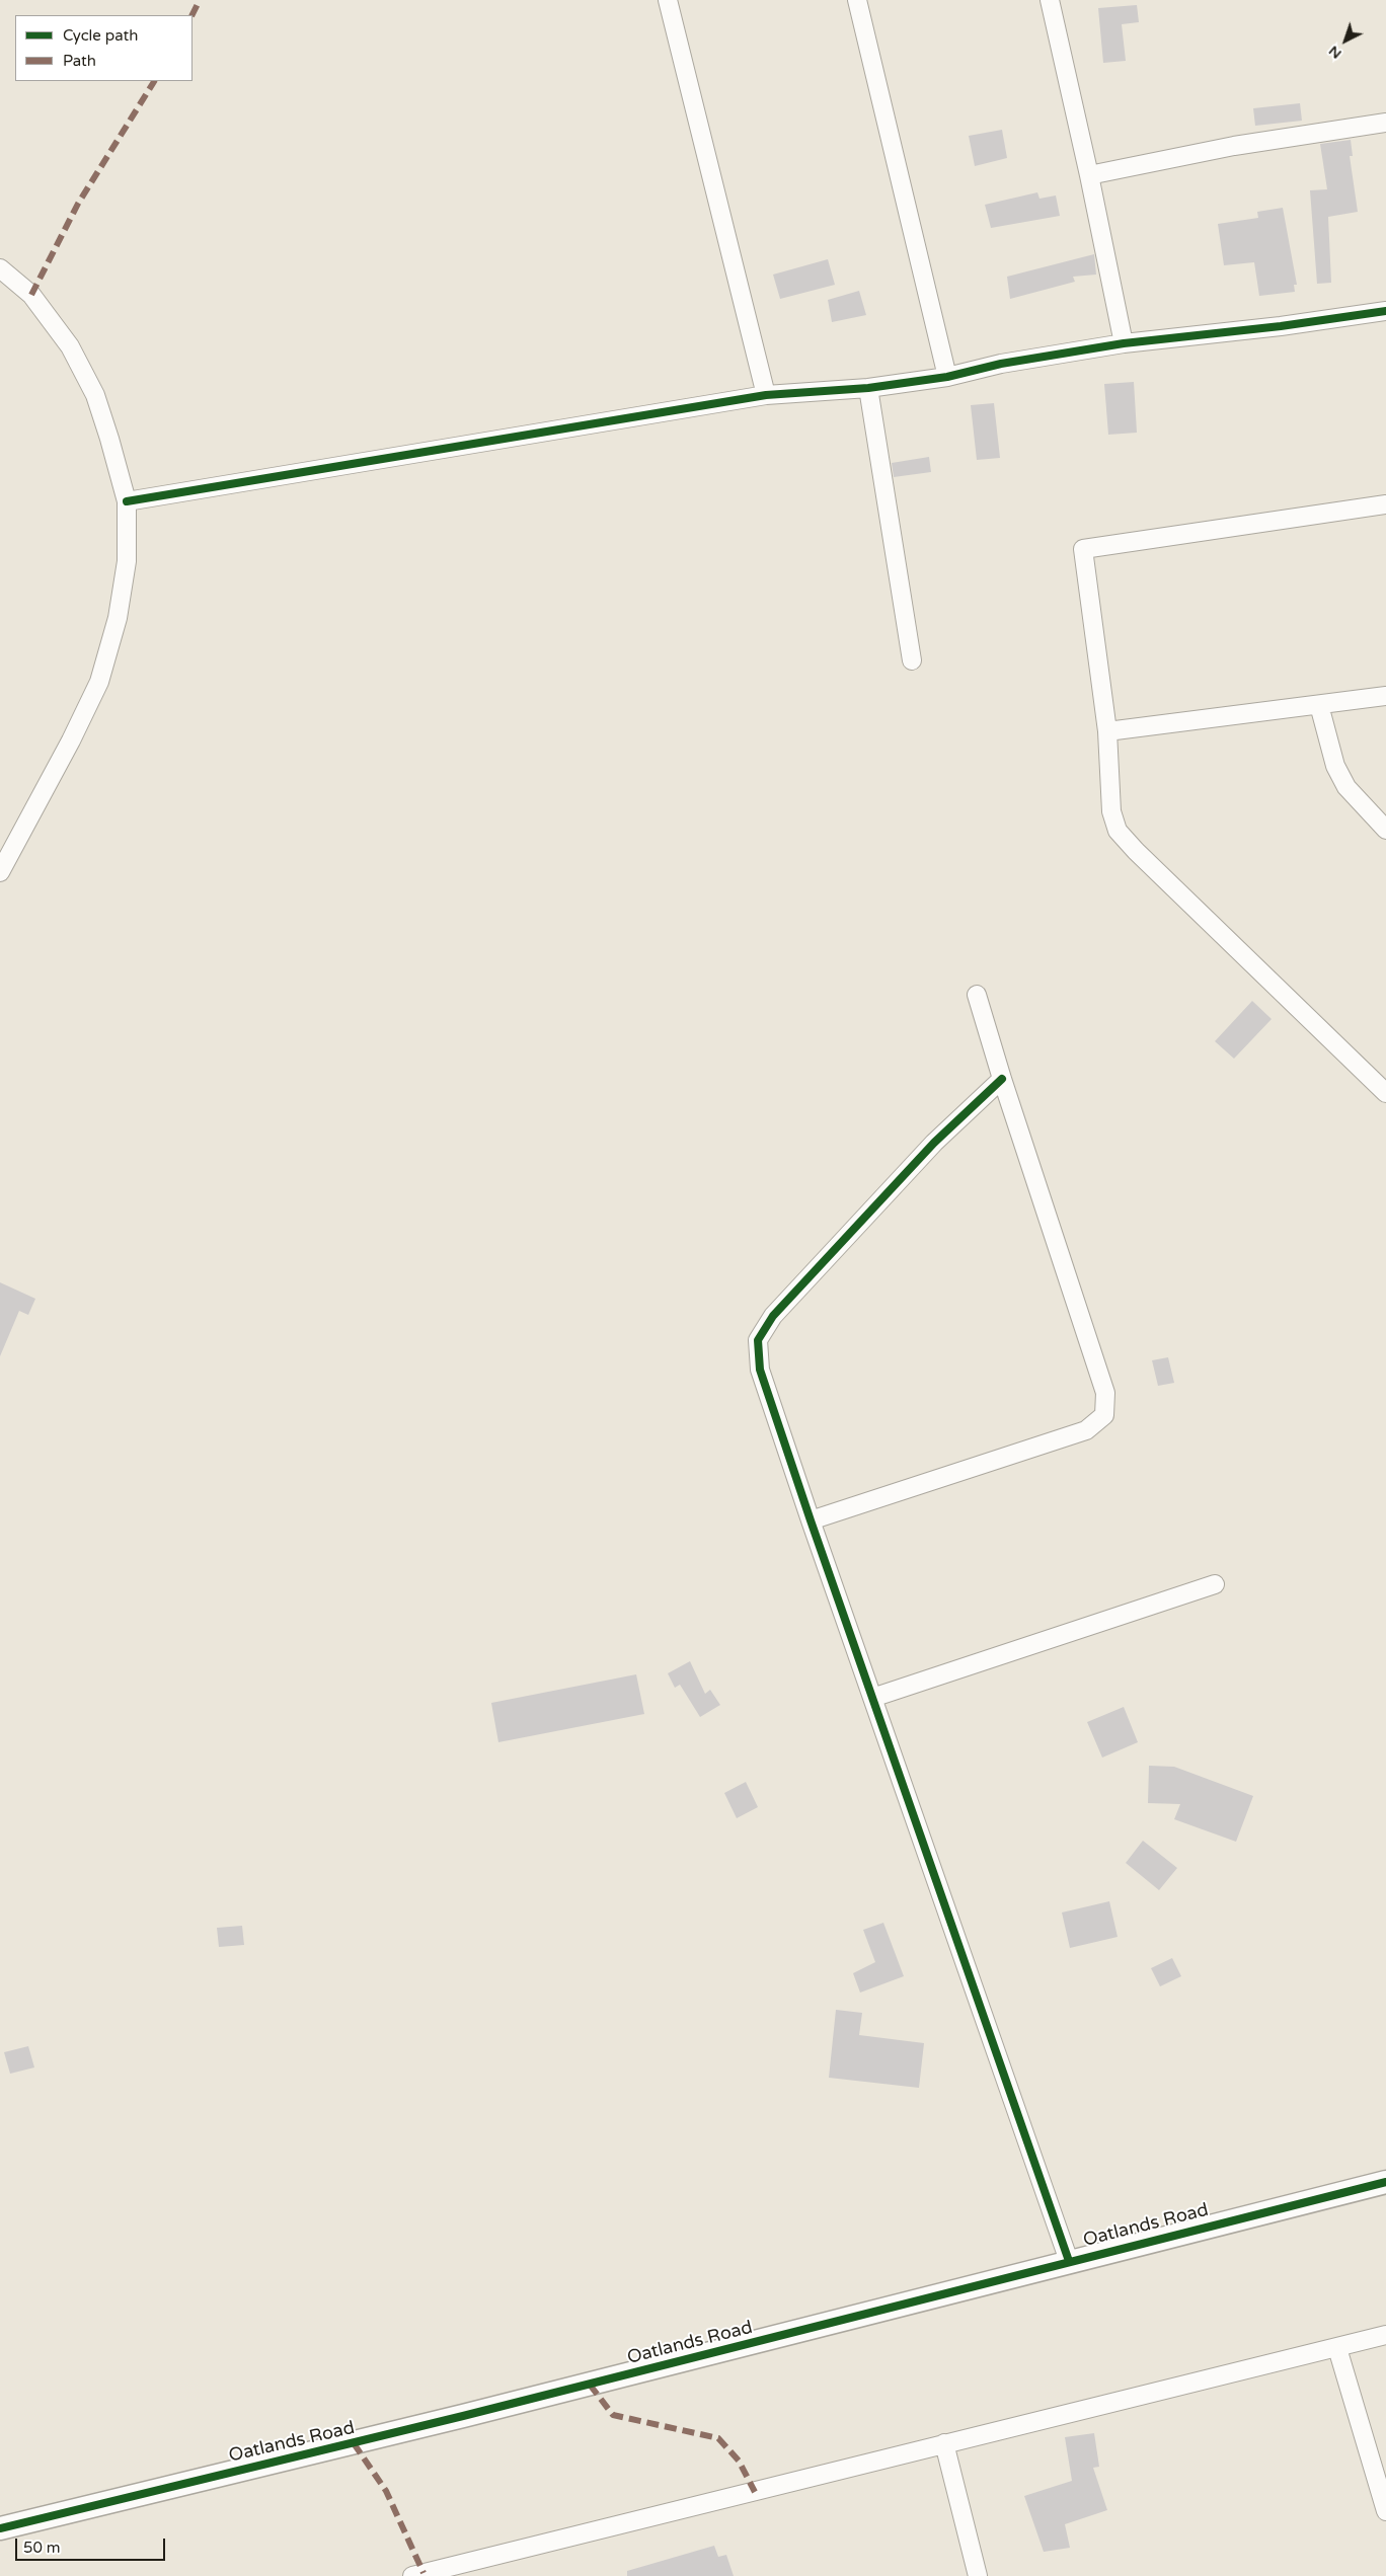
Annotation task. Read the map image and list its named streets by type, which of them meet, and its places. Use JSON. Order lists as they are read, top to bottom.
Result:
{
  "streets": {
    "street": ["Oatlands Road"]
  },
  "legend": ["Cycle path", "Path"],
  "scale_bar": "50 m",
  "north": "bottom left"
}
